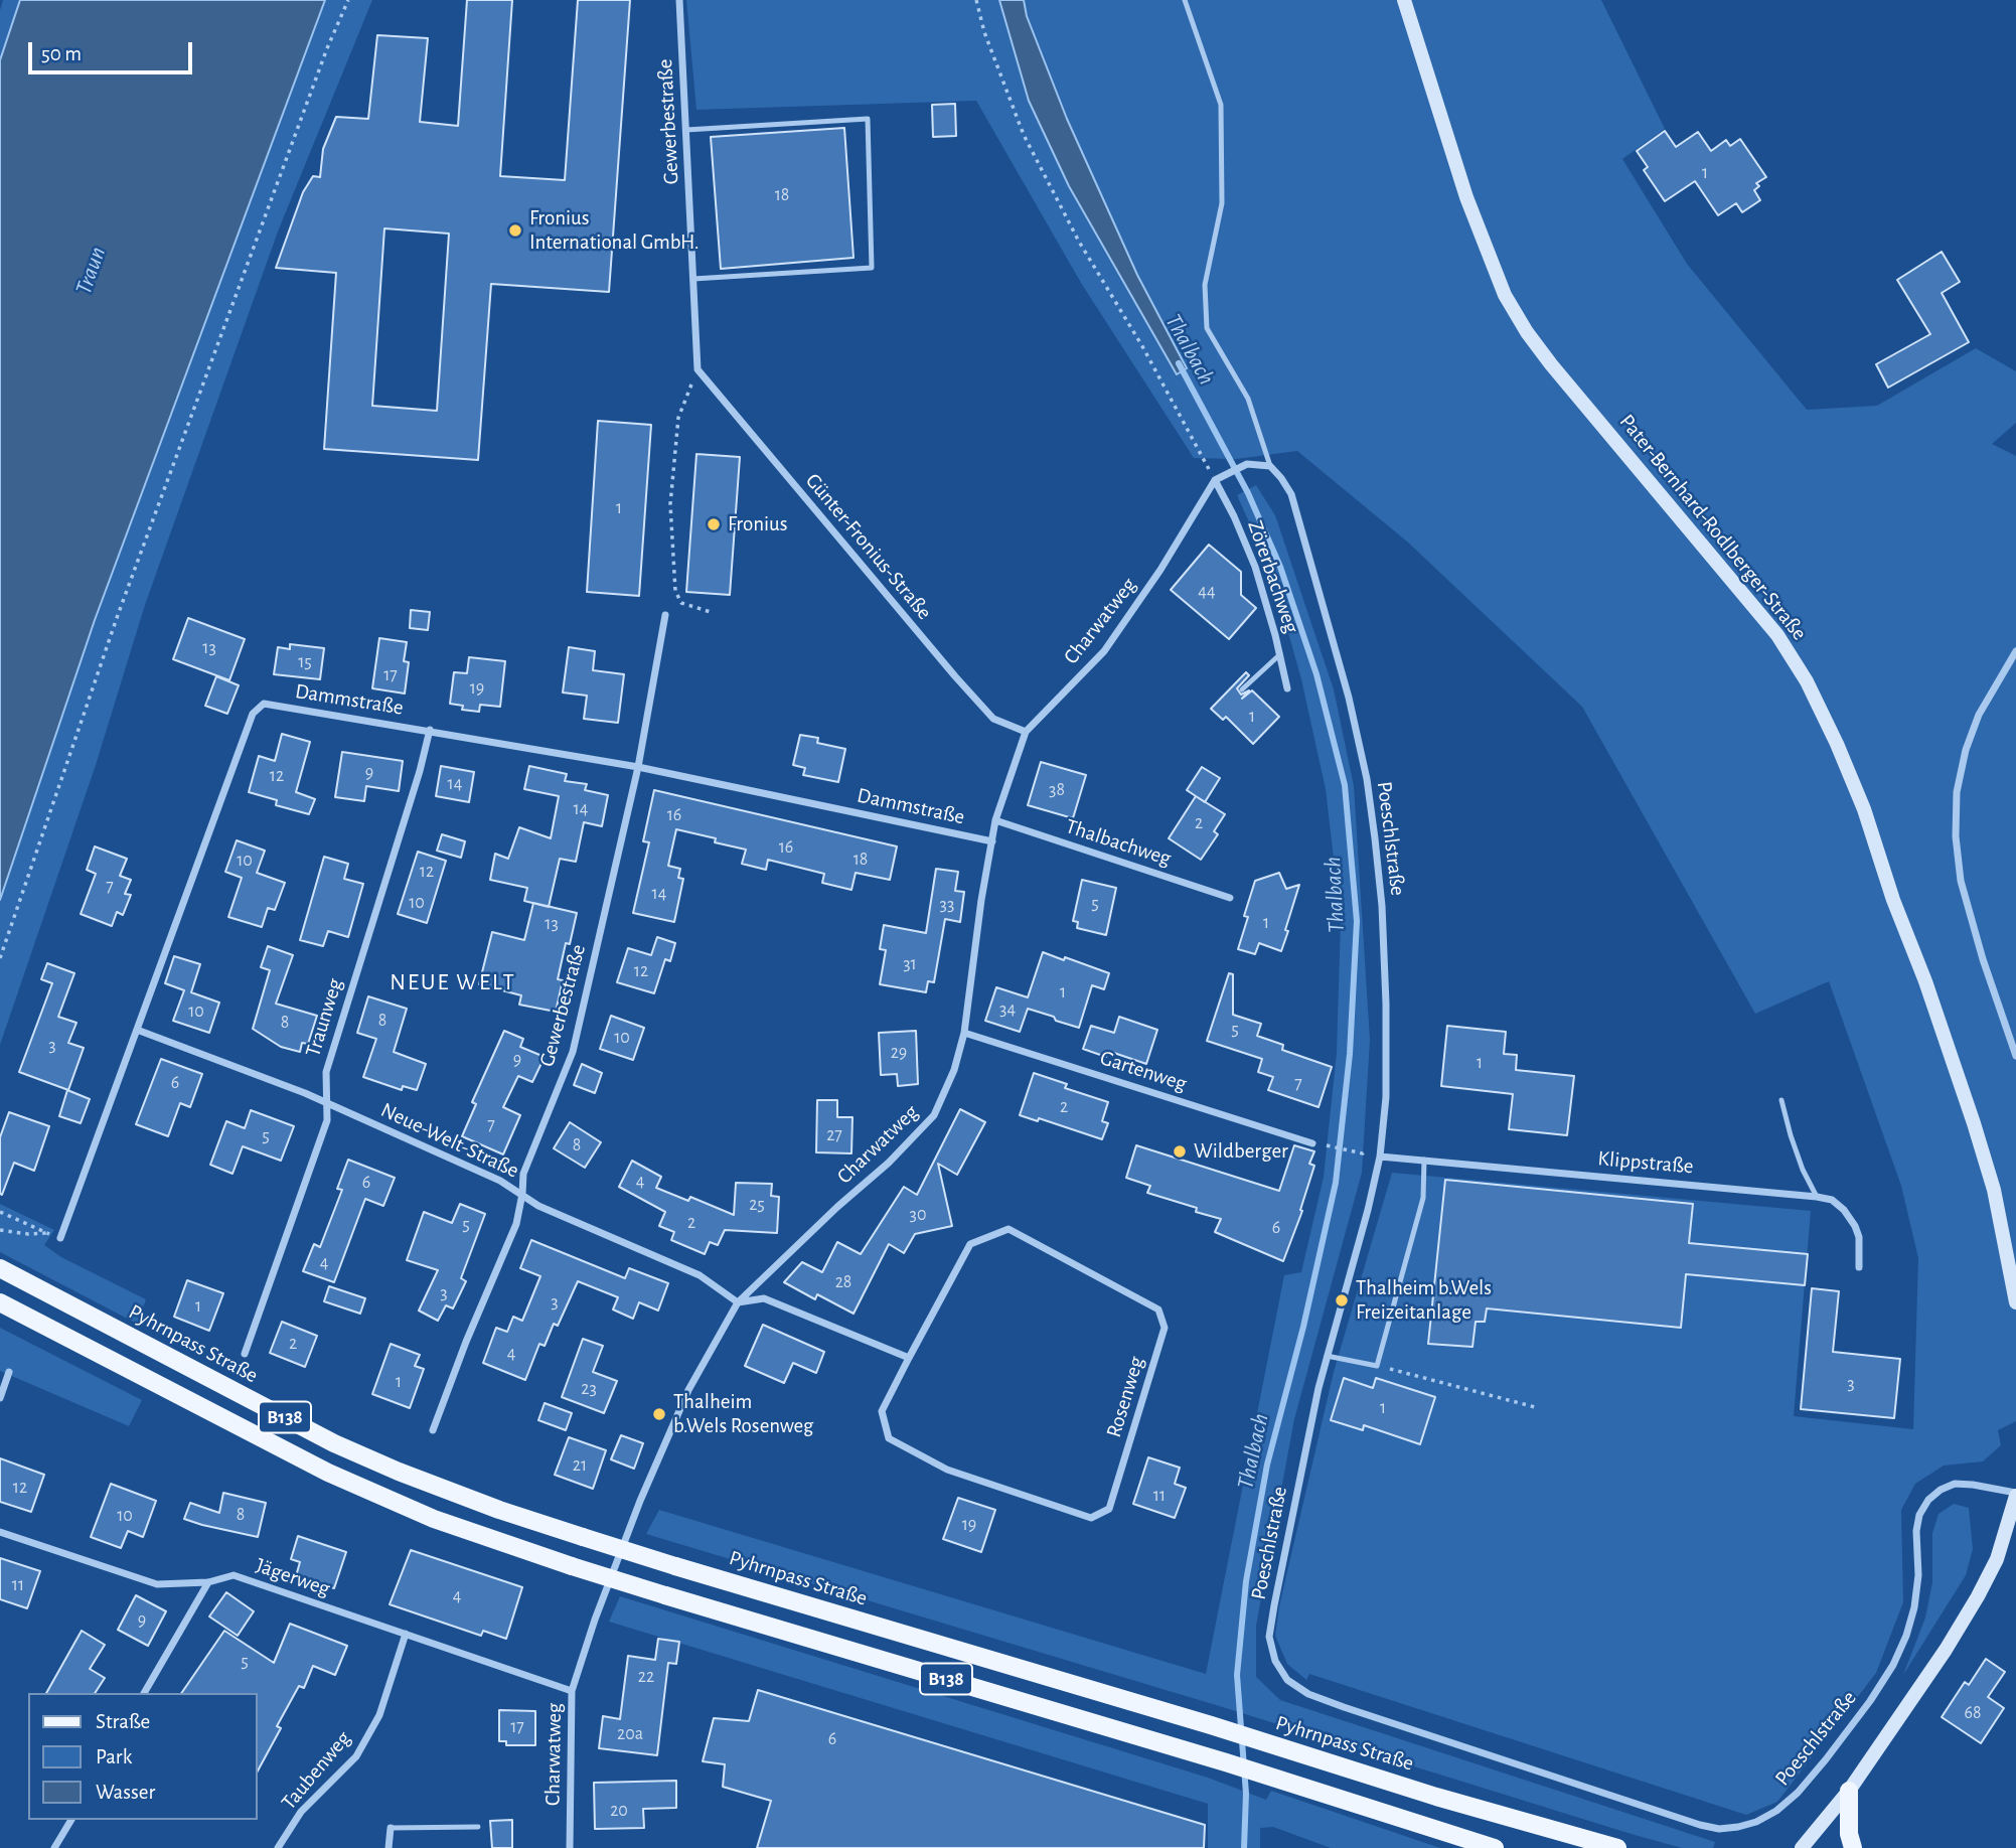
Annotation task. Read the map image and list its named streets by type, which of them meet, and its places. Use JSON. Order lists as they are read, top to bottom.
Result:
{
  "streets": {
    "main road": ["Pater-Bernhard-Rodlberger-Straße", "Pyhrnpass Straße", "B138"],
    "street": [
      "Gewerbestraße",
      "Günter-Fronius-Straße",
      "Zörerbachweg",
      "Charwatweg",
      "Dammstraße",
      "Poeschlstraße",
      "Thalbachweg",
      "Traunweg",
      "Gartenweg",
      "Neue-Welt-Straße",
      "Klippstraße",
      "Rosenweg",
      "Jägerweg",
      "Taubenweg"
    ]
  },
  "crossings": [
    ["Gewerbestraße", "Günter-Fronius-Straße"],
    ["Gewerbestraße", "Dammstraße"],
    ["Gewerbestraße", "Neue-Welt-Straße"],
    ["Günter-Fronius-Straße", "Charwatweg"],
    ["Zörerbachweg", "Charwatweg"],
    ["Charwatweg", "Dammstraße"],
    ["Charwatweg", "Poeschlstraße"],
    ["Charwatweg", "Thalbachweg"],
    ["Charwatweg", "Gartenweg"],
    ["Charwatweg", "Neue-Welt-Straße"],
    ["Charwatweg", "Jägerweg"],
    ["Dammstraße", "Traunweg"],
    ["Dammstraße", "Neue-Welt-Straße"],
    ["Poeschlstraße", "Klippstraße"],
    ["Traunweg", "Neue-Welt-Straße"],
    ["Jägerweg", "Taubenweg"]
  ],
  "districts": ["NEUE WELT"],
  "water": ["Traun", "Thalbach"],
  "places": [
    "Fronius International GmbH.",
    "Fronius",
    "Wildberger",
    "Thalheim b.Wels Freizeitanlage",
    "Thalheim b.Wels Rosenweg"
  ],
  "house_numbers": [
    "1",
    "18",
    "1",
    "44",
    "13",
    "15",
    "17",
    "19",
    "1",
    "9",
    "12",
    "14",
    "38",
    "14",
    "16",
    "2",
    "16",
    "18",
    "10",
    "12",
    "7",
    "14",
    "10",
    "5",
    "33",
    "1",
    "13",
    "31",
    "12",
    "1",
    "34",
    "10",
    "8",
    "8",
    "5",
    "10",
    "3",
    "29",
    "9",
    "1",
    "6",
    "7",
    "2",
    "7",
    "27",
    "5",
    "8",
    "4",
    "6",
    "25",
    "30",
    "2",
    "5",
    "6",
    "4",
    "28",
    "3",
    "3",
    "1",
    "2",
    "4",
    "1",
    "3",
    "23",
    "1",
    "21",
    "12",
    "11",
    "8",
    "10",
    "19",
    "11",
    "4",
    "9",
    "5",
    "22",
    "68",
    "17",
    "20a",
    "6",
    "20"
  ],
  "legend": ["Straße", "Park", "Wasser"],
  "scale_bar": "50 m"
}
